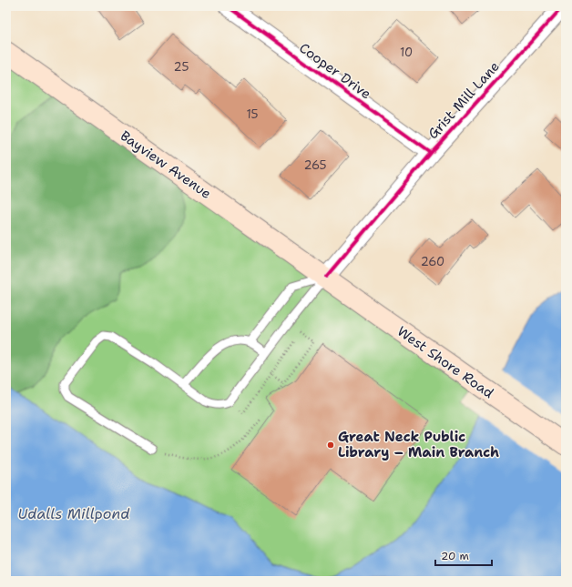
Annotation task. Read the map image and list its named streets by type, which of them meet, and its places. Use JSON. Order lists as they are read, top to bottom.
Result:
{
  "streets": {
    "main road": ["Bayview Avenue", "West Shore Road"],
    "street": ["Cooper Drive", "Grist Mill Lane"]
  },
  "crossings": [
    ["Cooper Drive", "Grist Mill Lane"],
    ["Grist Mill Lane", "Bayview Avenue"],
    ["Grist Mill Lane", "West Shore Road"],
    ["Bayview Avenue", "West Shore Road"]
  ],
  "water": ["Udalls Millpond"],
  "places": ["Great Neck Public Library – Main Branch"],
  "house_numbers": [
    "10",
    "25",
    "15",
    "265",
    "260"
  ],
  "scale_bar": "20 m"
}
